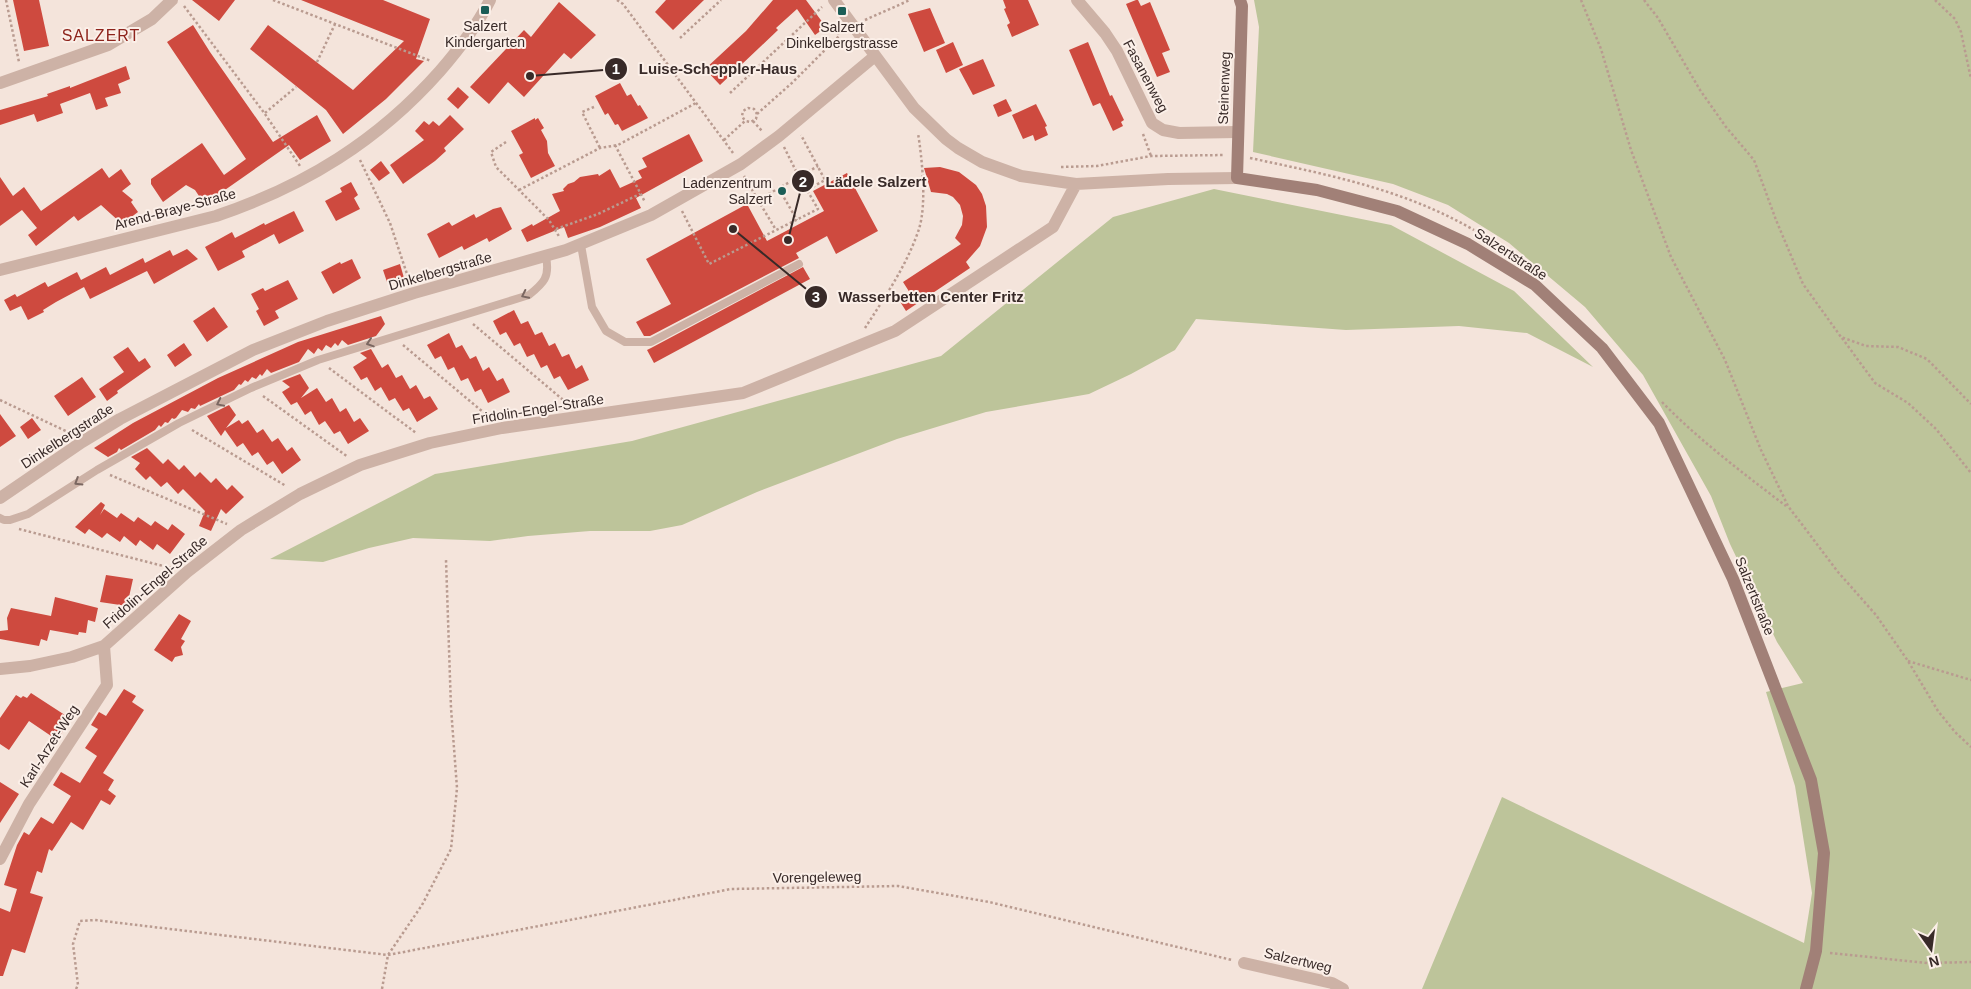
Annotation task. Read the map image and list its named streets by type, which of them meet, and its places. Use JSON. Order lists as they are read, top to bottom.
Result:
{
  "streets": {
    "street": [
      "Fasanenweg",
      "Steinenweg",
      "Arend-Braye-Straße",
      "Salzertstraße",
      "Dinkelbergstraße",
      "Fridolin-Engel-Straße",
      "Karl-Arzet-Weg",
      "Salzertweg"
    ],
    "path": ["Vorengeleweg"]
  },
  "crossings": [
    ["Fasanenweg", "Steinenweg"],
    ["Steinenweg", "Salzertstraße"],
    ["Salzertstraße", "Dinkelbergstraße"],
    ["Salzertstraße", "Fridolin-Engel-Straße"],
    ["Fridolin-Engel-Straße", "Karl-Arzet-Weg"],
    ["Vorengeleweg", "Salzertweg"]
  ],
  "districts": ["SALZERT"],
  "places": {
    "transit": ["Salzert Kindergarten", "Salzert Dinkelbergstrasse"],
    "other": [
      "Luise‑Scheppler‑Haus",
      "Ladenzentrum Salzert",
      "Wasserbetten Center Fritz",
      "Lädele Salzert"
    ]
  },
  "north": "bottom"
}
